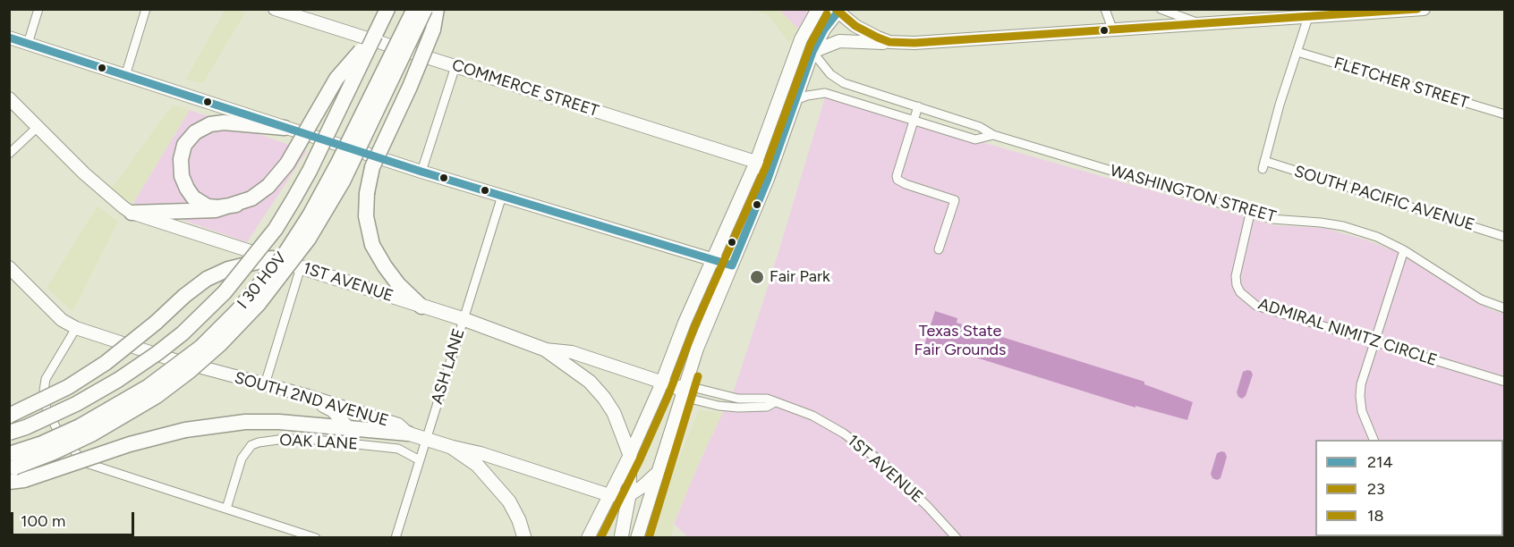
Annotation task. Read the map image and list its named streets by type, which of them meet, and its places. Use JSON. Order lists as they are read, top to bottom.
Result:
{
  "streets": {
    "highway": ["I 30 HOV"],
    "main road": ["COMMERCE STREET", "1ST AVENUE", "SOUTH 2ND AVENUE"],
    "street": [
      "FLETCHER STREET",
      "WASHINGTON STREET",
      "SOUTH PACIFIC AVENUE",
      "ADMIRAL NIMITZ CIRCLE",
      "ASH LANE",
      "OAK LANE"
    ]
  },
  "crossings": [
    ["FLETCHER STREET", "SOUTH PACIFIC AVENUE"],
    ["WASHINGTON STREET", "ADMIRAL NIMITZ CIRCLE"],
    ["1ST AVENUE", "ASH LANE"],
    ["ASH LANE", "SOUTH 2ND AVENUE"],
    ["ASH LANE", "OAK LANE"]
  ],
  "parks": ["Texas State Fair Grounds"],
  "places": ["Fair Park"],
  "lines": ["transit line 214", "transit line 18", "transit line 23"],
  "legend": ["214", "23", "18"],
  "scale_bar": "100 m"
}
